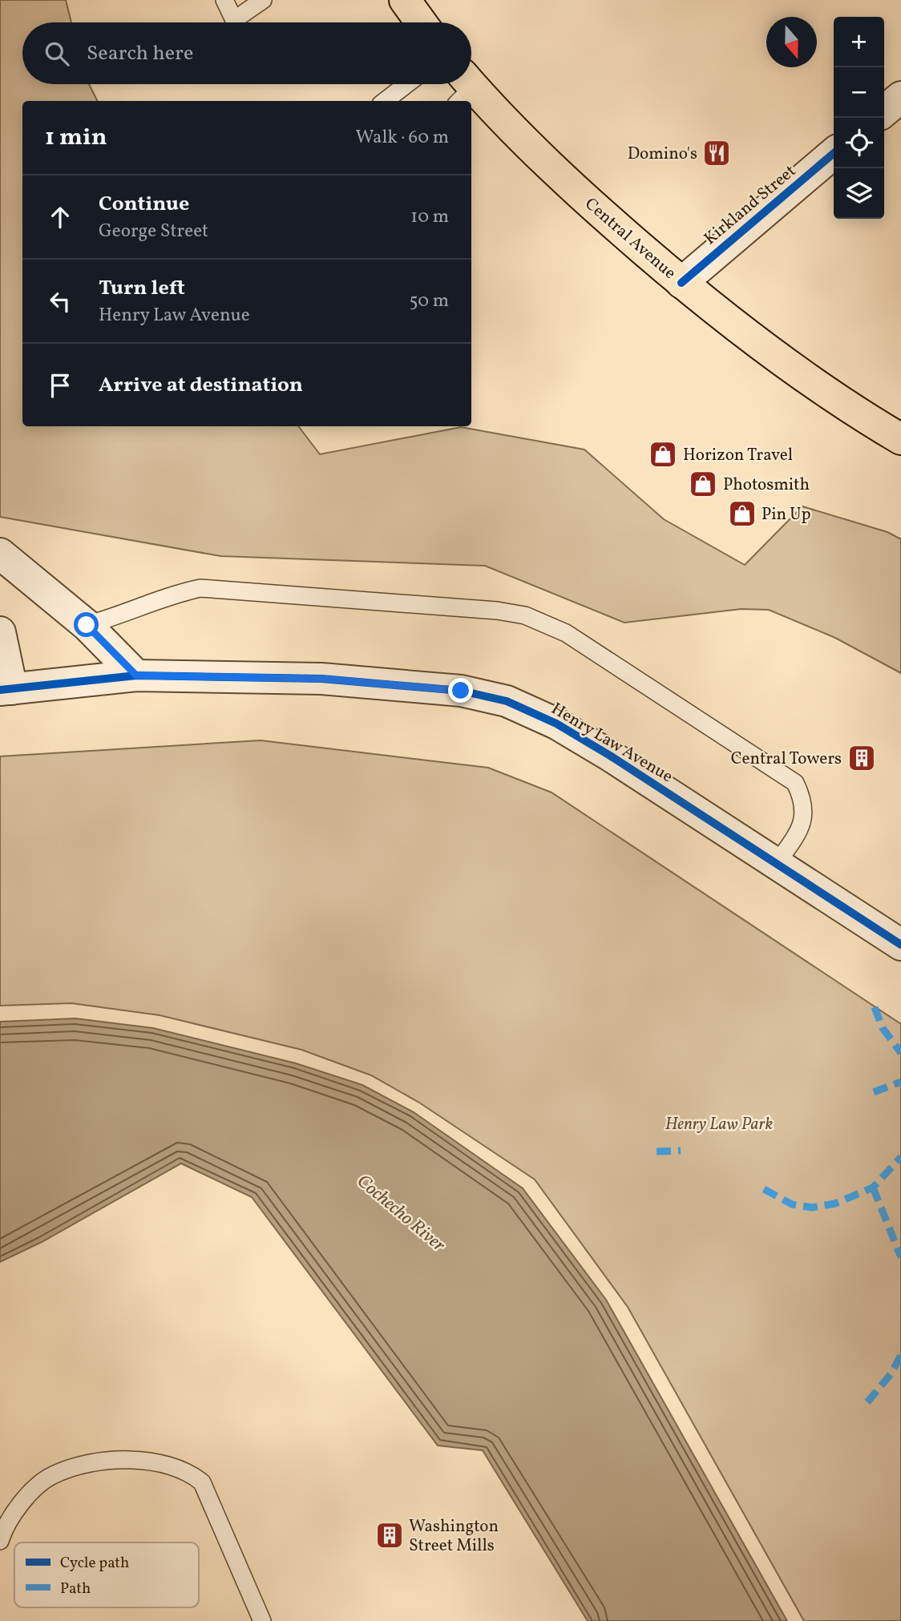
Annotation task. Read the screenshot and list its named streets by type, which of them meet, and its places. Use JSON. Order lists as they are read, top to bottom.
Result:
{
  "streets": {
    "main road": ["Central Avenue"],
    "street": ["Kirkland Street", "Henry Law Avenue"]
  },
  "crossings": [
    ["Kirkland Street", "Central Avenue"]
  ],
  "water": ["Cochecho River"],
  "parks": ["Henry Law Park"],
  "places": {
    "restaurant": ["Domino's"],
    "shop": ["Horizon Travel", "Photosmith", "Pin Up"],
    "building": ["Central Towers", "Washington Street Mills"]
  },
  "legend": ["Cycle path", "Path"],
  "north": "bottom",
  "page": {
    "map_buttons": ["+", "−"],
    "search": "Search here",
    "heading": ["1 min", "Walk · 60 m"],
    "list": [
      ["Continue", "George Street", "10 m"],
      ["Turn left", "Henry Law Avenue", "50 m"],
      "Arrive at destination"
    ]
  }
}
